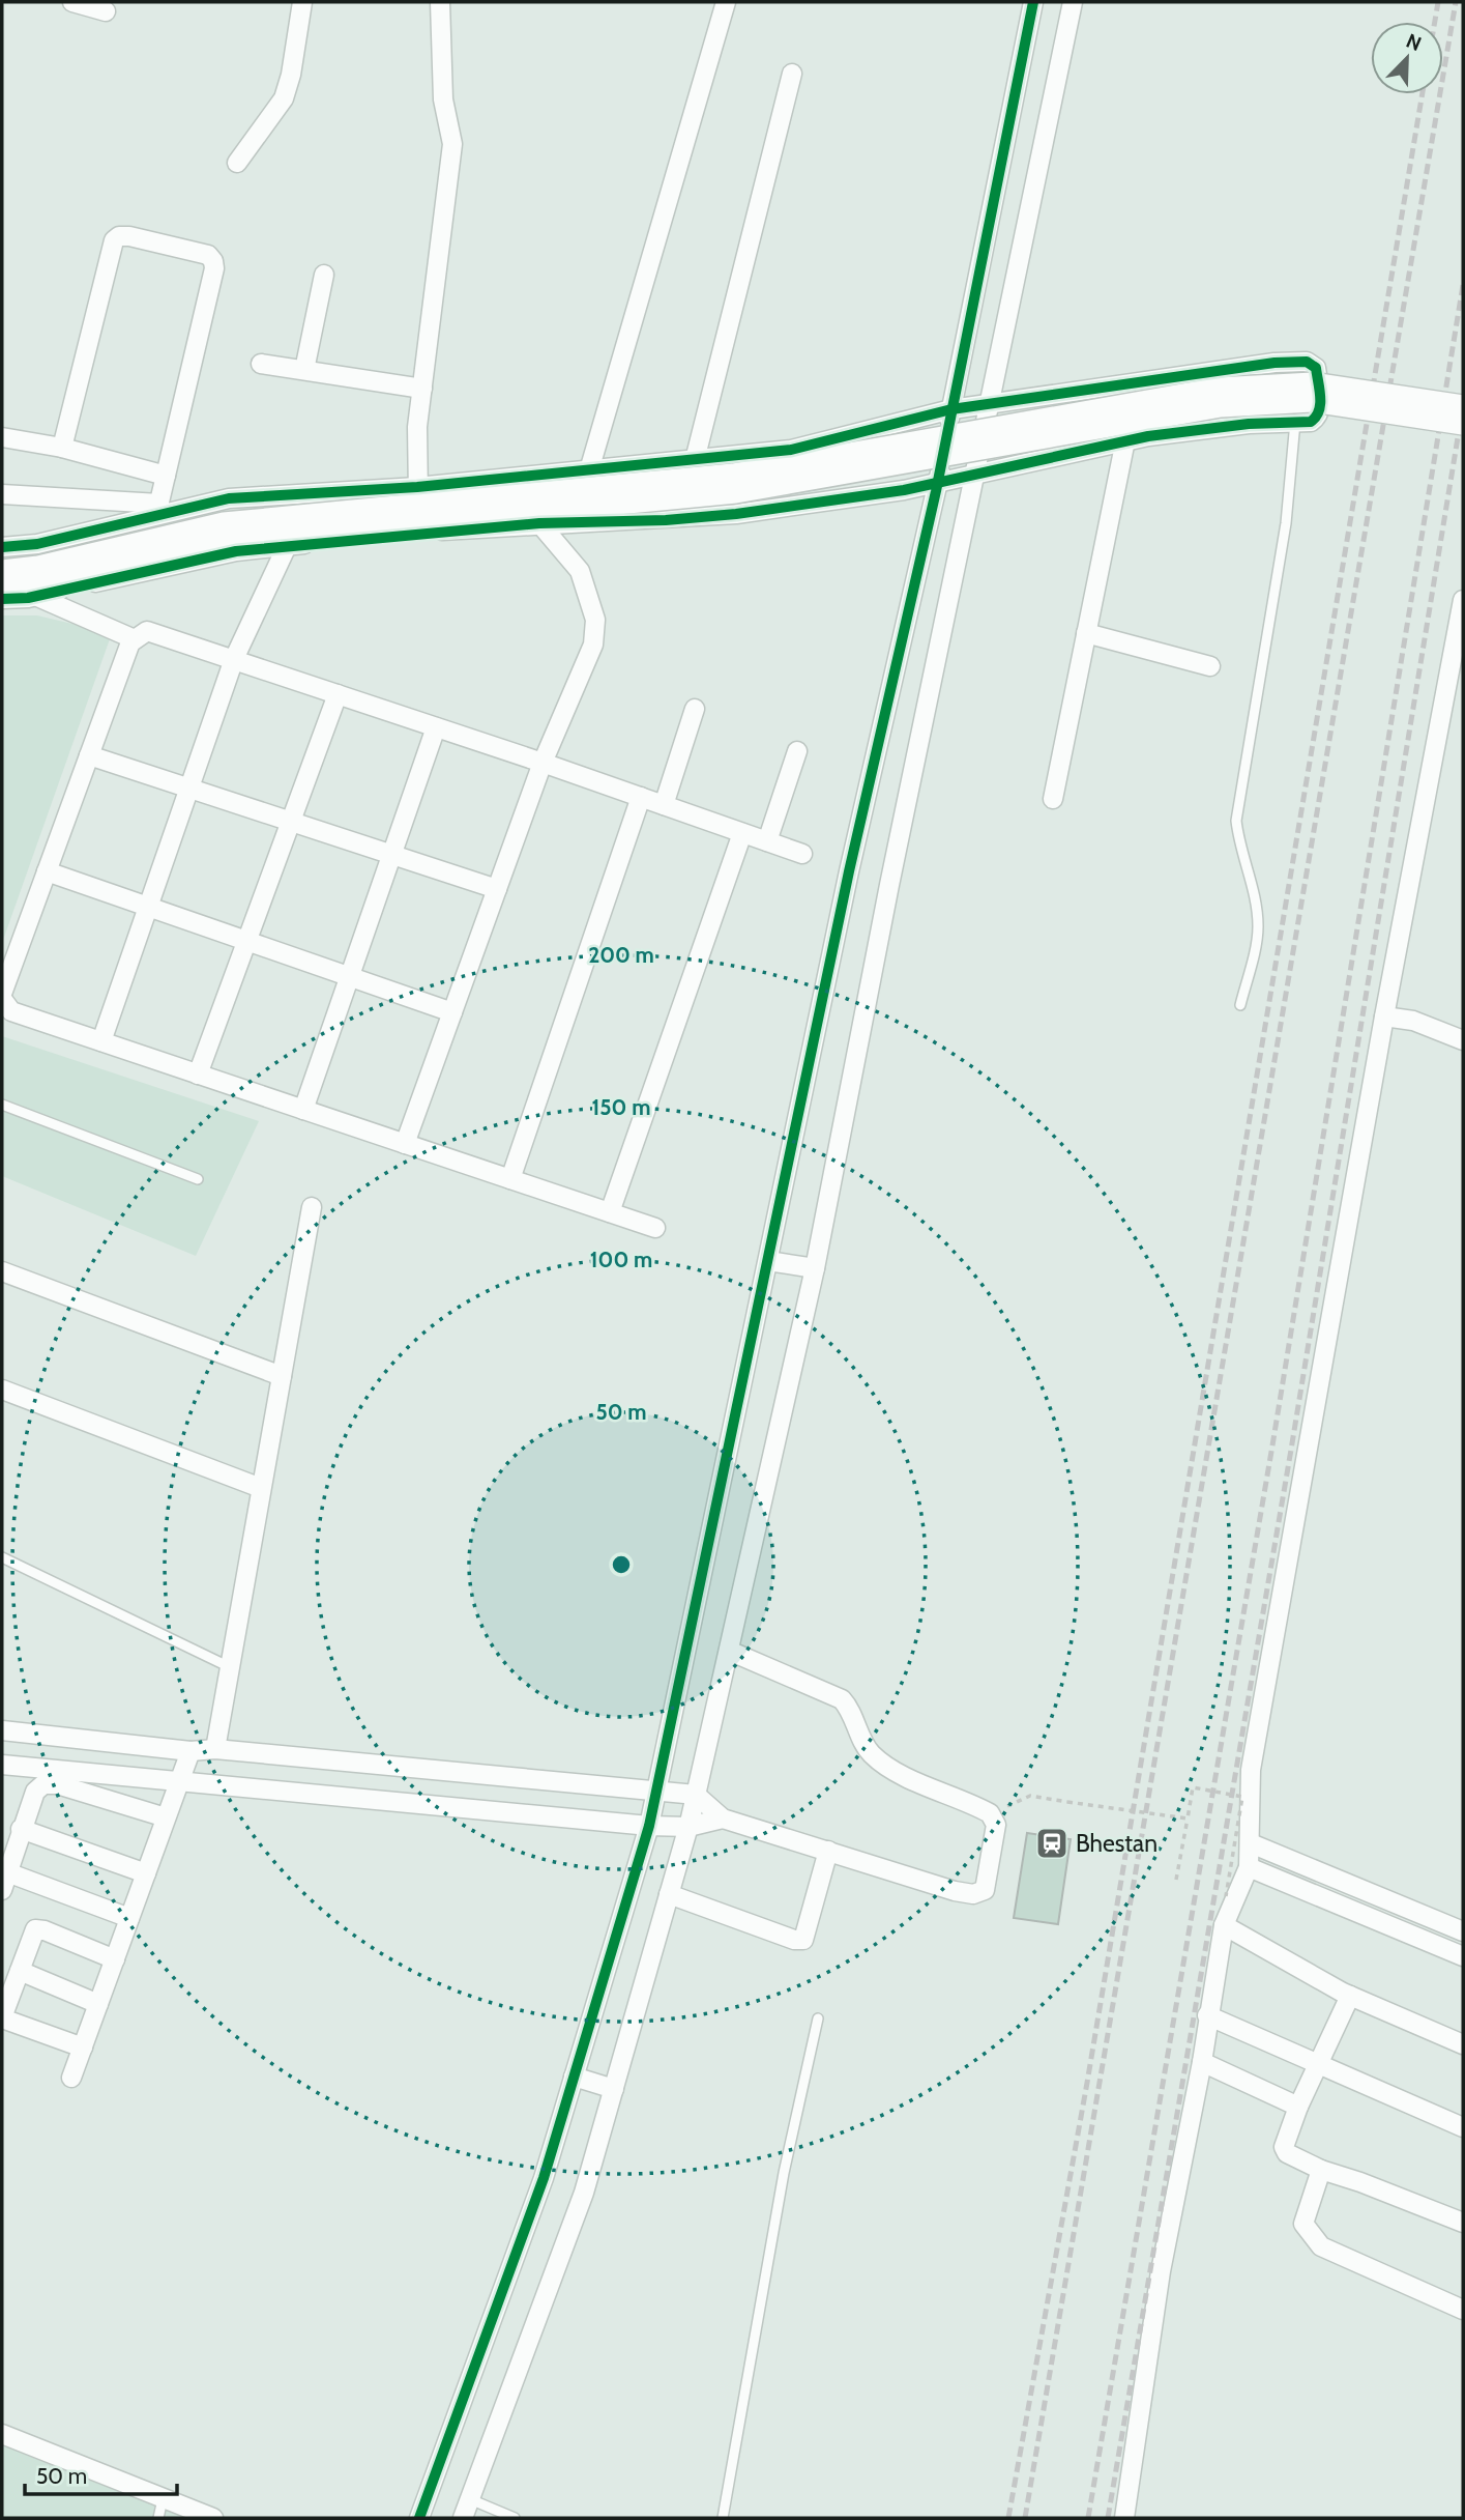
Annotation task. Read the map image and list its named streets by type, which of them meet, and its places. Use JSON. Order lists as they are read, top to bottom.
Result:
{
  "places": {
    "station": ["Bhestan"]
  },
  "scale_bar": "50 m",
  "north": "top right",
  "rings": [
    "200 m",
    "150 m",
    "100 m",
    "50 m"
  ]
}
